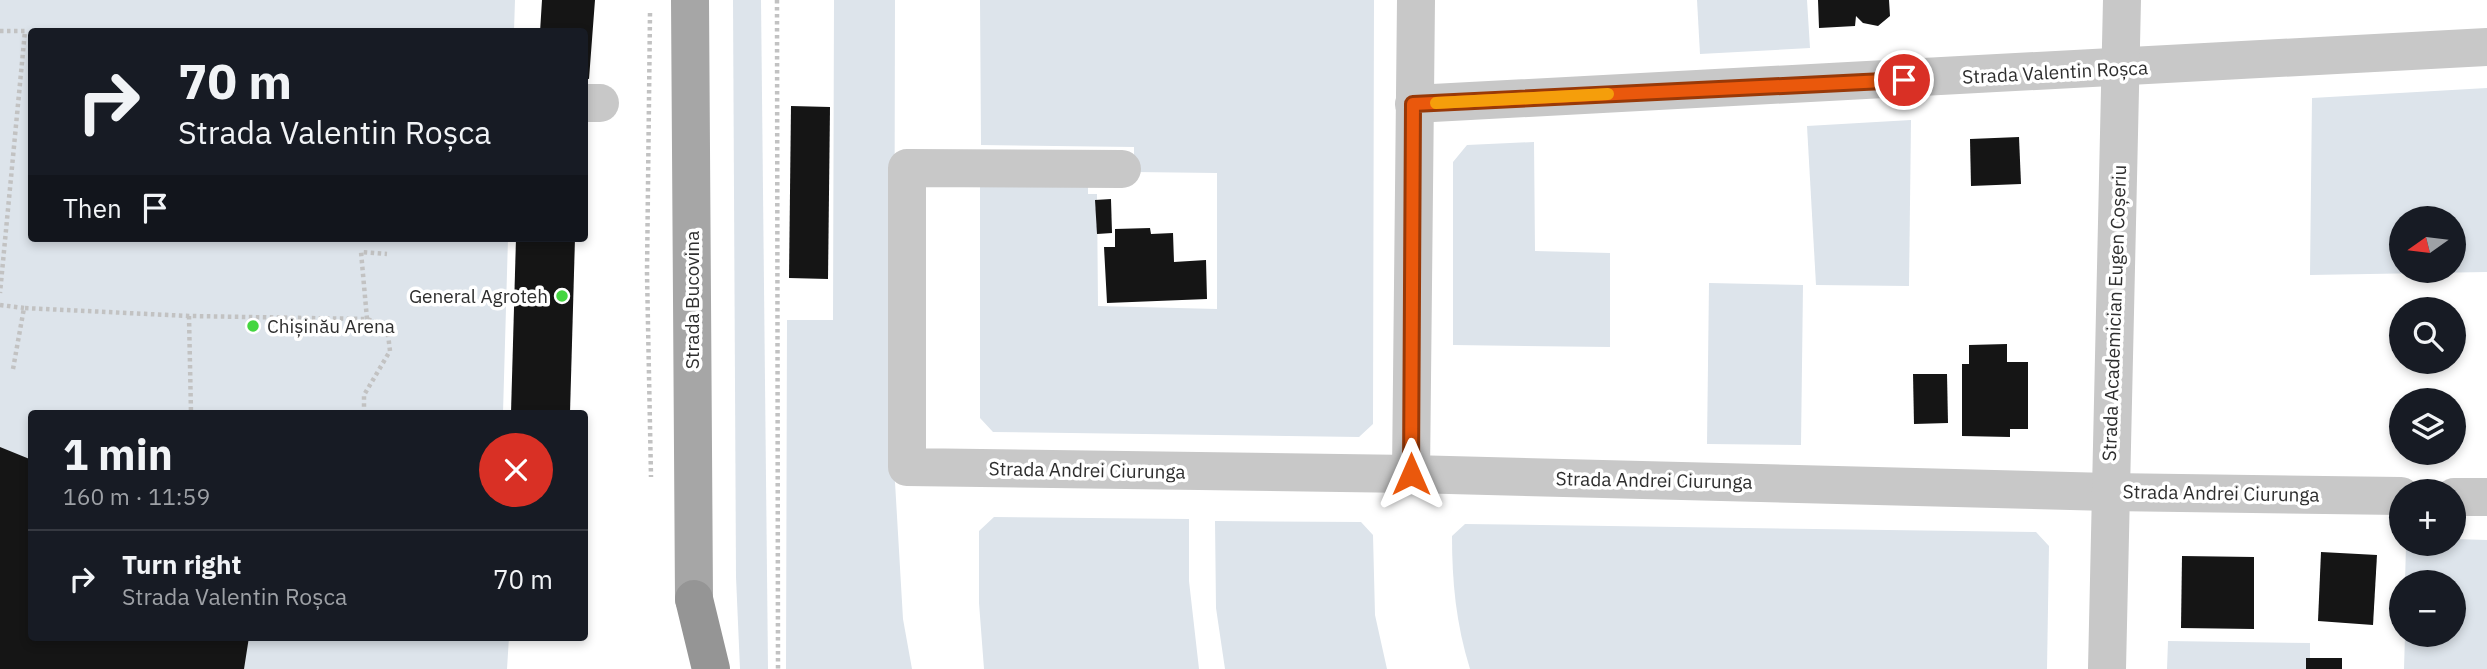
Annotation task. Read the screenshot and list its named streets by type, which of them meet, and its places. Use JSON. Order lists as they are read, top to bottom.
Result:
{
  "streets": {
    "main road": ["Strada Bucovina"],
    "street": ["Strada Valentin Roșca", "Strada Academician Eugen Coșeriu", "Strada Andrei Ciurunga"]
  },
  "crossings": [
    ["Strada Valentin Roșca", "Strada Academician Eugen Coșeriu"],
    ["Strada Academician Eugen Coșeriu", "Strada Andrei Ciurunga"]
  ],
  "places": ["General Agroteh", "Chișinău Arena"],
  "north": "left",
  "page": {
    "turn": ["70 m", "Strada Valentin Roșca"],
    "then": "Then",
    "map_buttons": ["+", "−"],
    "heading": ["1 min", "160 m · 11:59"],
    "list": [
      {
        "name": "Turn right",
        "note": "Strada Valentin Roșca",
        "value": "70 m"
      }
    ]
  }
}
